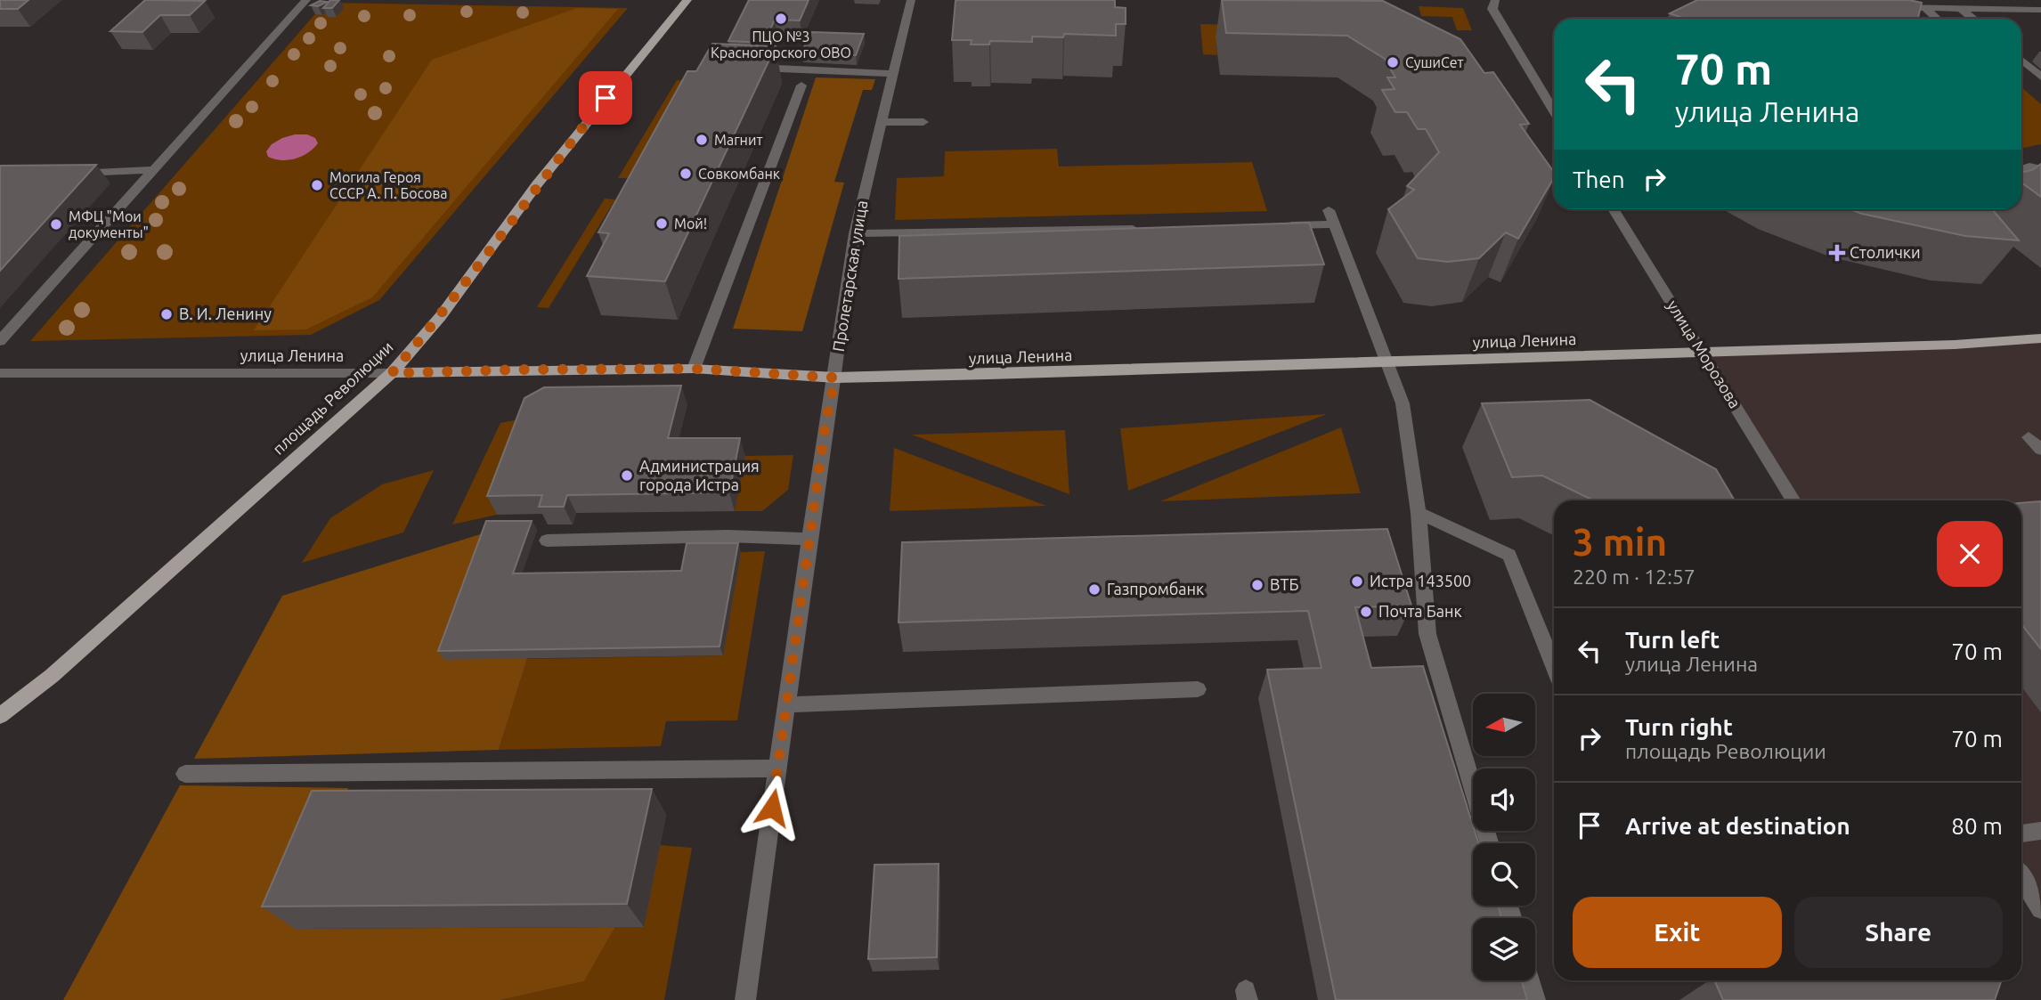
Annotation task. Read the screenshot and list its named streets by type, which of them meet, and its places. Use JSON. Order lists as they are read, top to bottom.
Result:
{
  "streets": {
    "main road": ["улица Ленина", "площадь Революции"],
    "street": ["Пролетарская улица", "улица Морозова"]
  },
  "crossings": [
    ["Пролетарская улица", "улица Ленина"],
    ["улица Ленина", "улица Морозова"],
    ["улица Ленина", "площадь Революции"]
  ],
  "places": {
    "other": [
      "ПЦО №3 Красногорского ОВО",
      "СушиСет",
      "Магнит",
      "Совкомбанк",
      "Могила Героя СССР А. П. Босова",
      "Мой!",
      "МФЦ \"Мои документы\"",
      "В. И. Ленину",
      "Администрация города Истра",
      "Истра 143500",
      "ВТБ",
      "Газпромбанк",
      "Почта Банк"
    ],
    "health": ["Столички"]
  },
  "north": "left",
  "page": {
    "turn": ["70 m", "улица Ленина"],
    "then": "Then",
    "heading": ["3 min", "220 m · 12:57"],
    "list": [
      {
        "name": "Turn left",
        "note": "улица Ленина",
        "value": "70 m"
      },
      {
        "name": "Turn right",
        "note": "площадь Революции",
        "value": "70 m"
      },
      {
        "name": "Arrive at destination",
        "value": "80 m"
      }
    ],
    "buttons": ["Exit", "Share"]
  }
}
